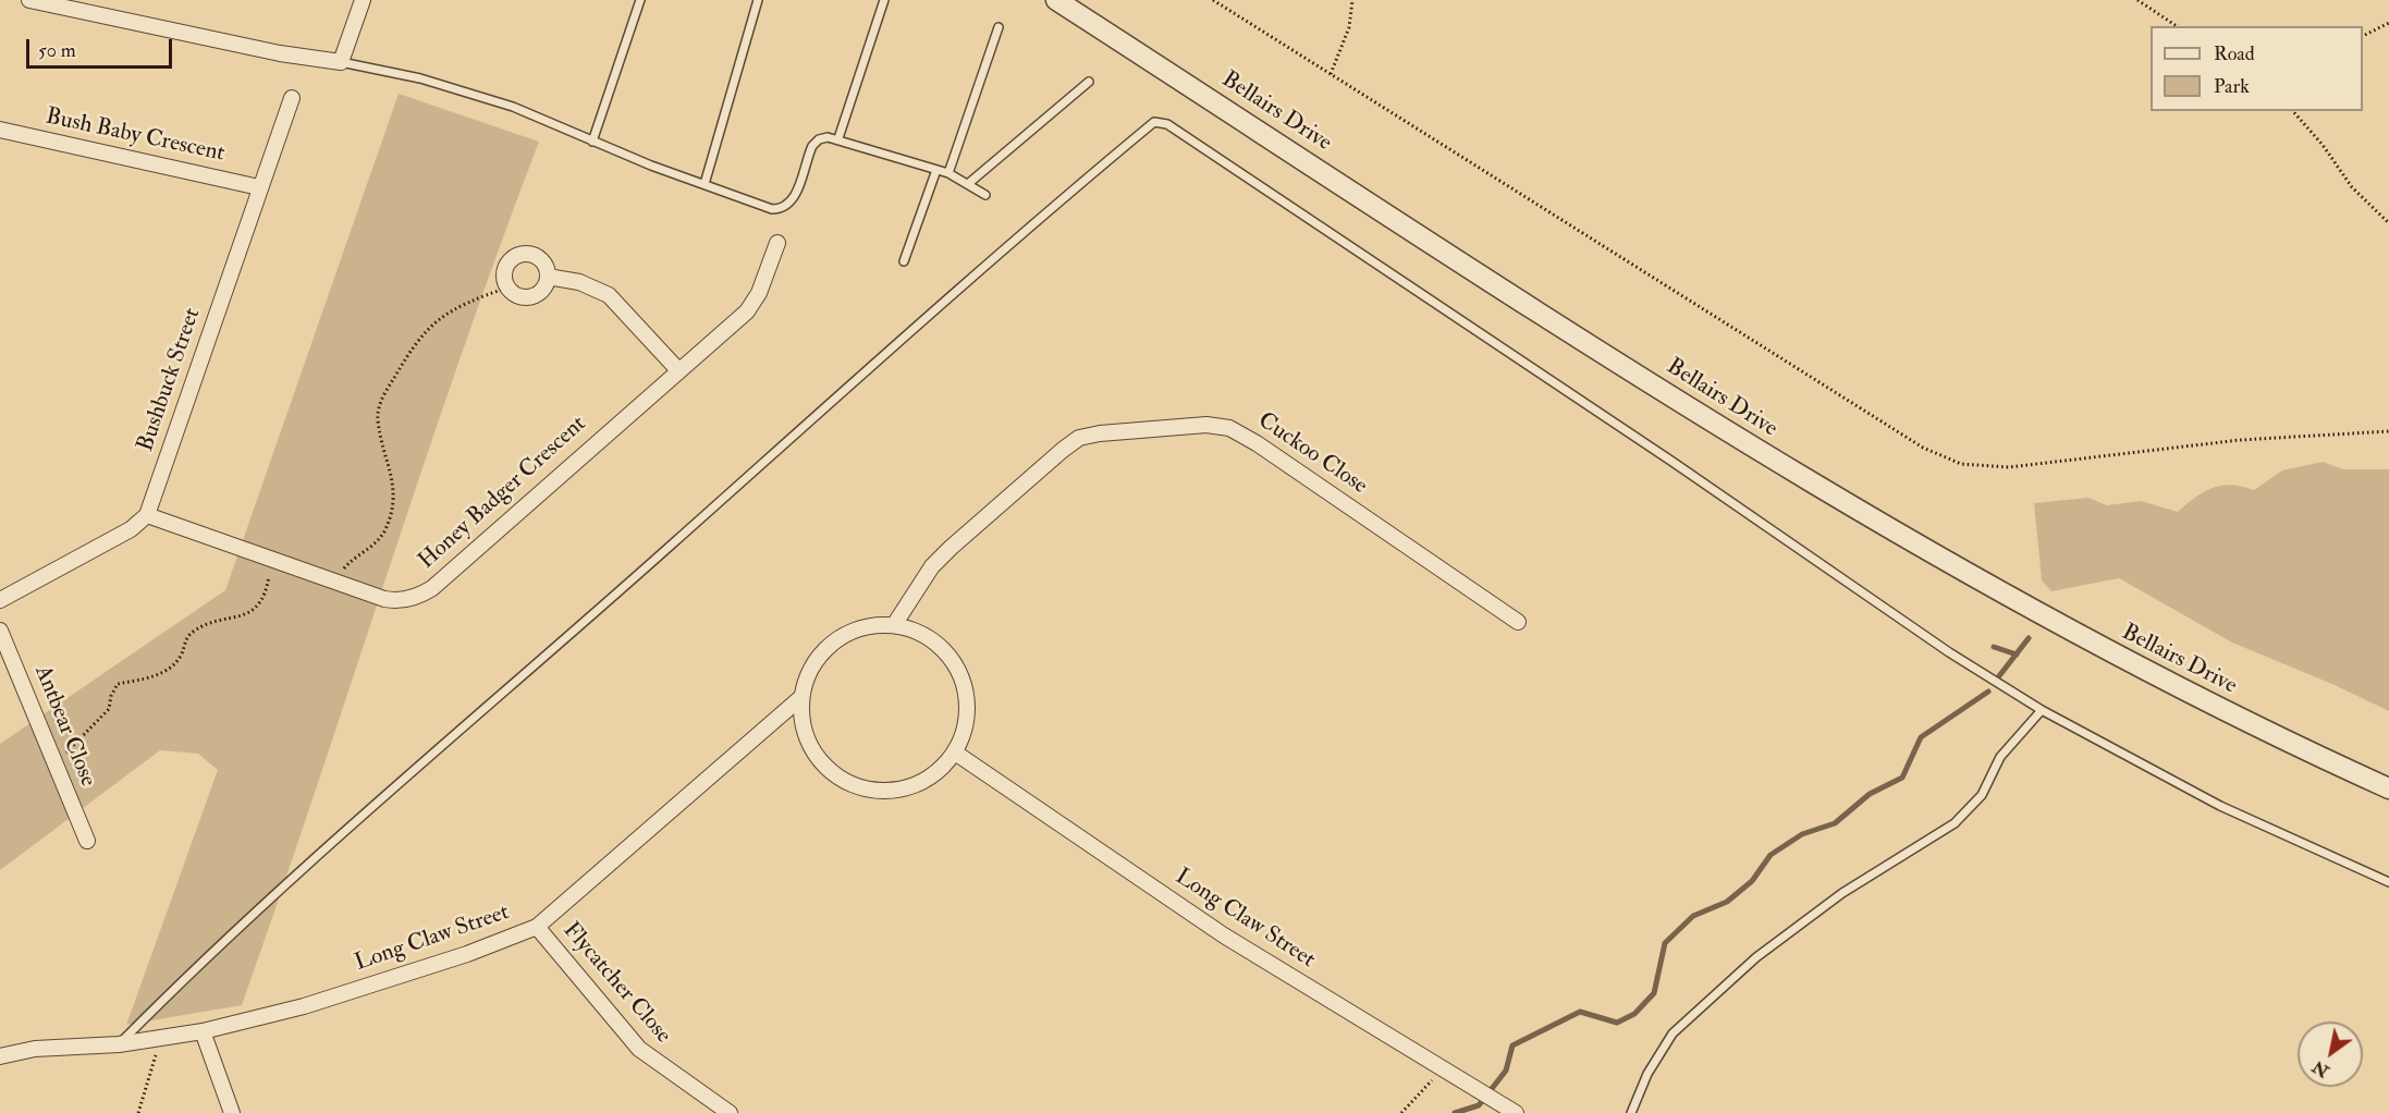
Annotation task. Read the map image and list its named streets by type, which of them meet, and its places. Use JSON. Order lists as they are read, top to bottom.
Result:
{
  "streets": {
    "street": [
      "Bellairs Drive",
      "Bush Baby Crescent",
      "Bushbuck Street",
      "Cuckoo Close",
      "Honey Badger Crescent",
      "Antbear Close",
      "Long Claw Street",
      "Flycatcher Close"
    ]
  },
  "crossings": [
    ["Bush Baby Crescent", "Bushbuck Street"],
    ["Bushbuck Street", "Honey Badger Crescent"],
    ["Cuckoo Close", "Long Claw Street"],
    ["Long Claw Street", "Flycatcher Close"]
  ],
  "legend": ["Road", "Park"],
  "scale_bar": "50 m",
  "north": "bottom left"
}
